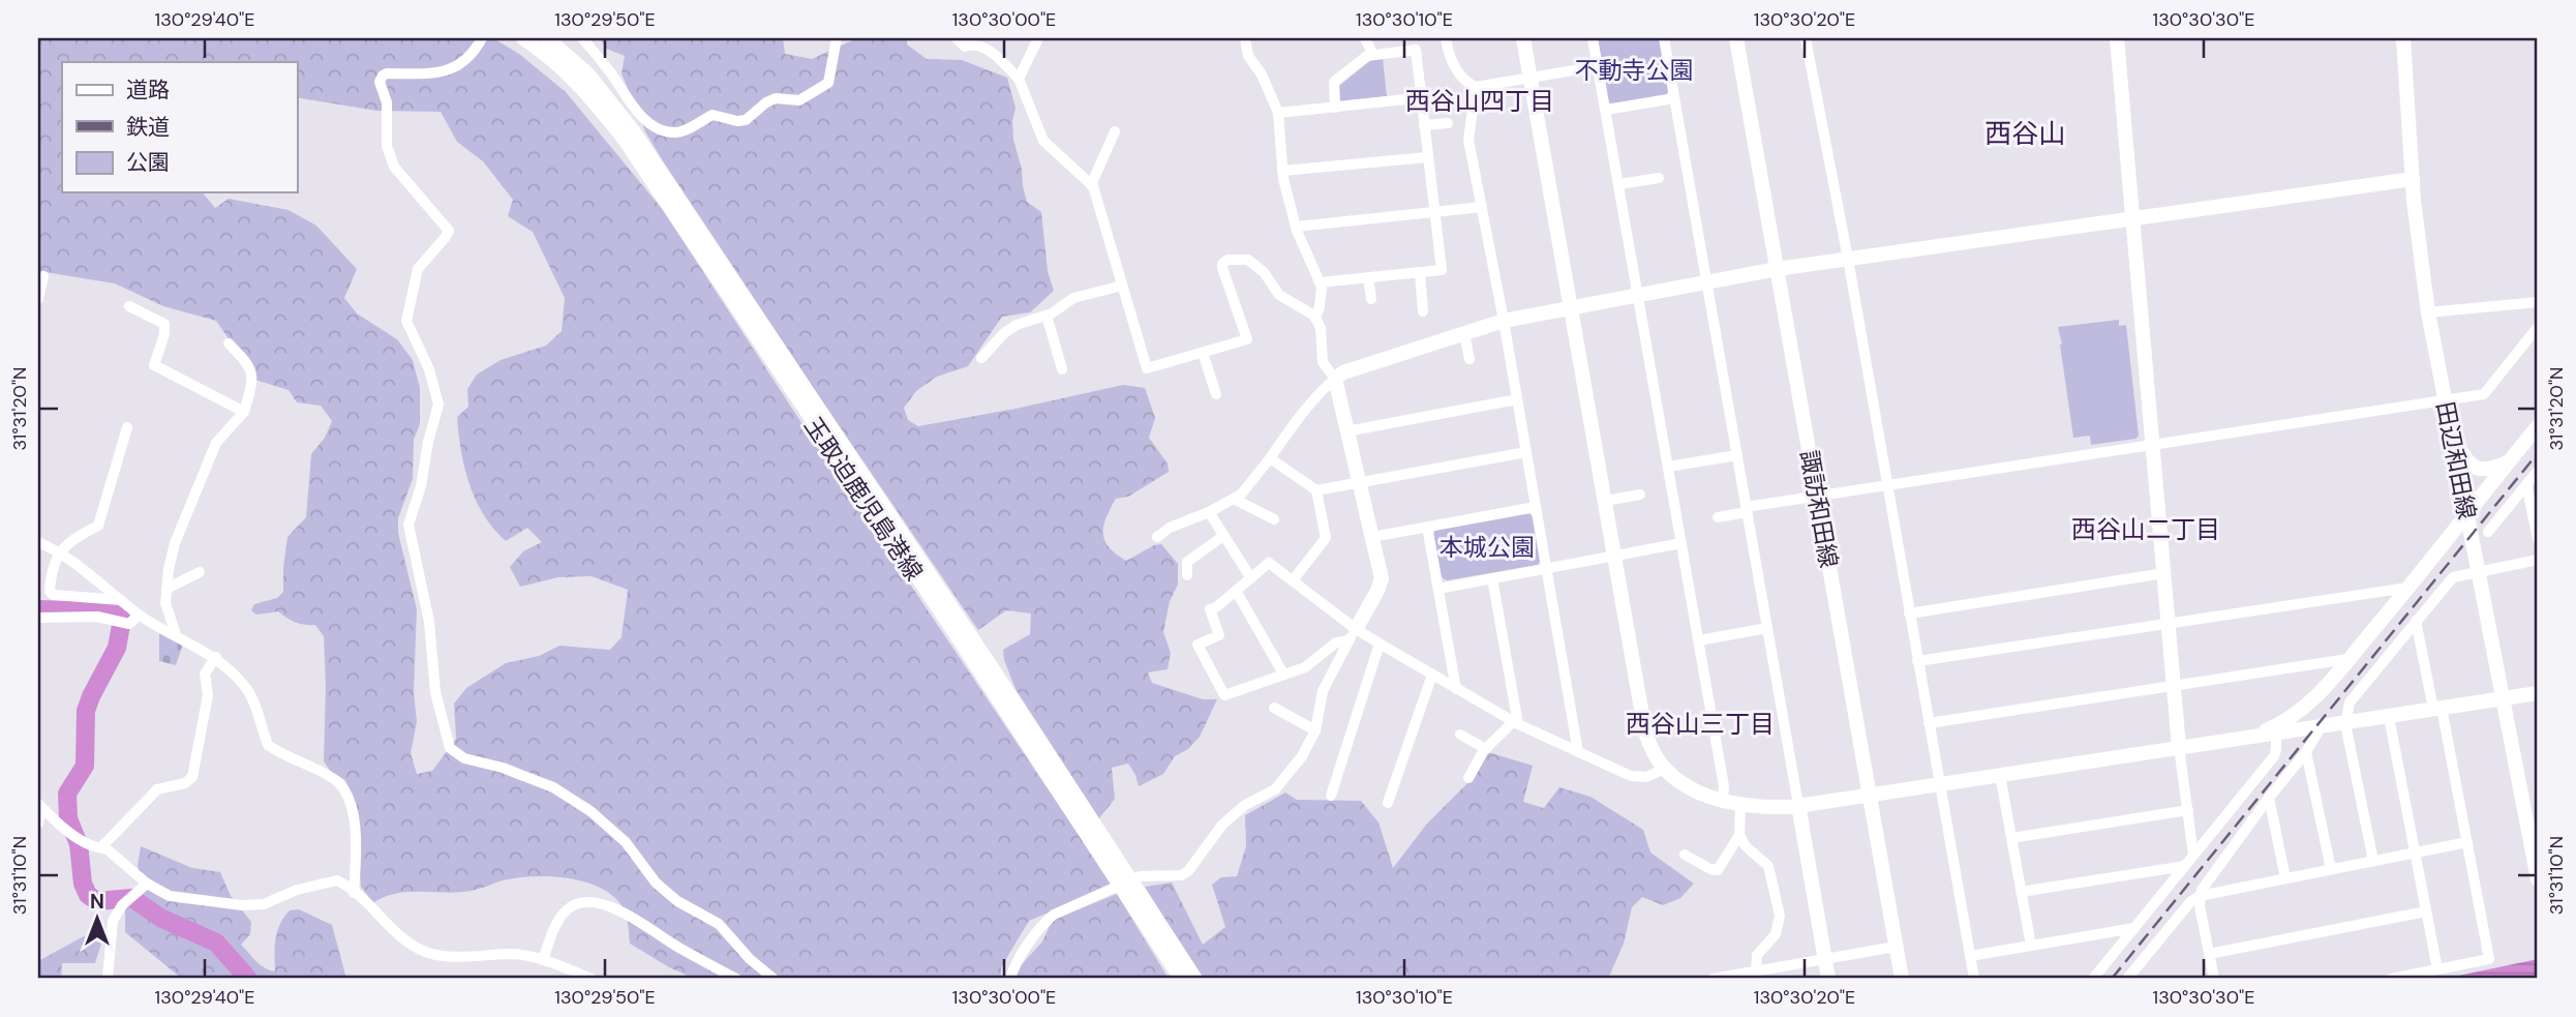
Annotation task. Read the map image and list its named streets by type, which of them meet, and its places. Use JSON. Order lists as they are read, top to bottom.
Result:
{
  "streets": {
    "street": ["田辺和田線", "玉取迫鹿児島港線", "諏訪和田線"]
  },
  "districts": [
    "西谷山四丁目",
    "西谷山",
    "西谷山二丁目",
    "西谷山三丁目"
  ],
  "parks": ["不動寺公園", "本城公園"],
  "legend": ["道路", "鉄道", "公園"],
  "north": "top",
  "coordinates": [
    "130°29'40\"E",
    "130°29'50\"E",
    "130°30'00\"E",
    "130°30'10\"E",
    "130°30'20\"E",
    "130°30'30\"E",
    "31°31'20\"N",
    "31°31'10\"N"
  ]
}
